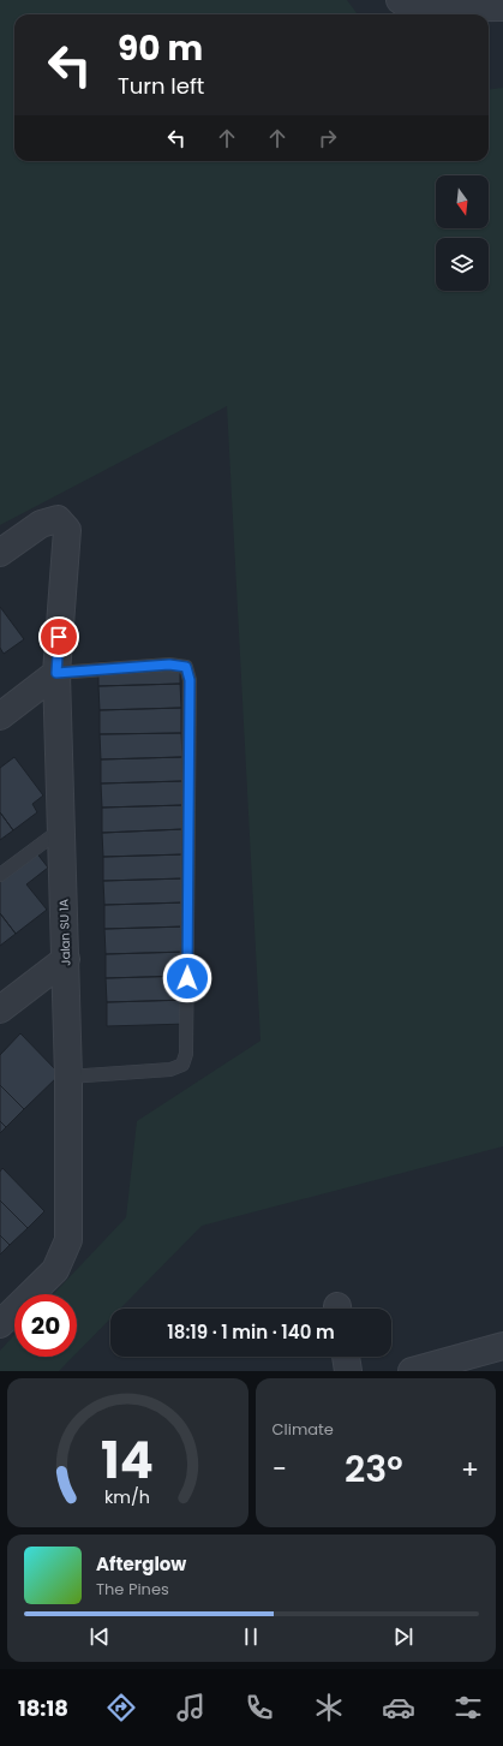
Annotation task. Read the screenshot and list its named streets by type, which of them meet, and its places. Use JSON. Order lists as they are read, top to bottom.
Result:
{
  "streets": {
    "street": ["Jalan SU 1A"]
  },
  "north": "bottom",
  "page": {
    "turn": ["90 m", "Turn left"],
    "limit": "20",
    "trip": "18:19 · 1 min · 140 m",
    "tile": "Climate",
    "heat": ["−", "23°", "+"],
    "song": ["Afterglow", "The Pines"],
    "tabs": "18:18",
    "gauge": ["14", "km/h"]
  }
}
